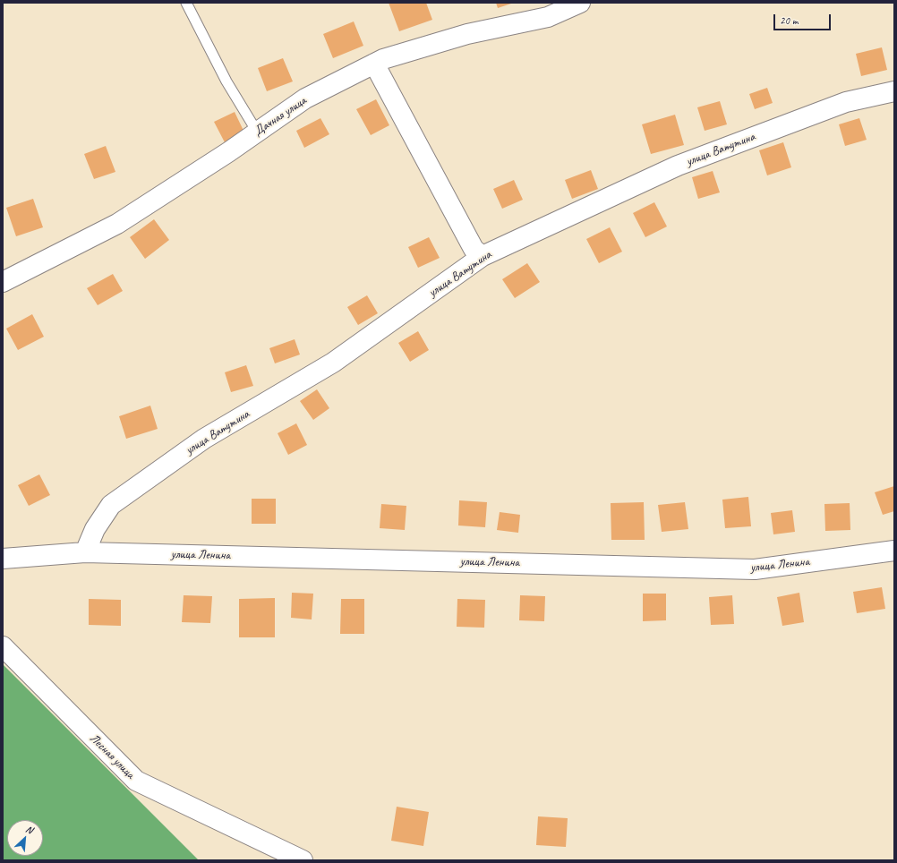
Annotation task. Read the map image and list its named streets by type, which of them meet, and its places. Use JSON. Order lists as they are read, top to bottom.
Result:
{
  "streets": {
    "street": [
      "Дачная улица",
      "улица Ватутина",
      "улица Ленина",
      "Лесная улица"
    ]
  },
  "crossings": [
    ["улица Ватутина", "улица Ленина"]
  ],
  "scale_bar": "20 m",
  "north": "top right"
}
